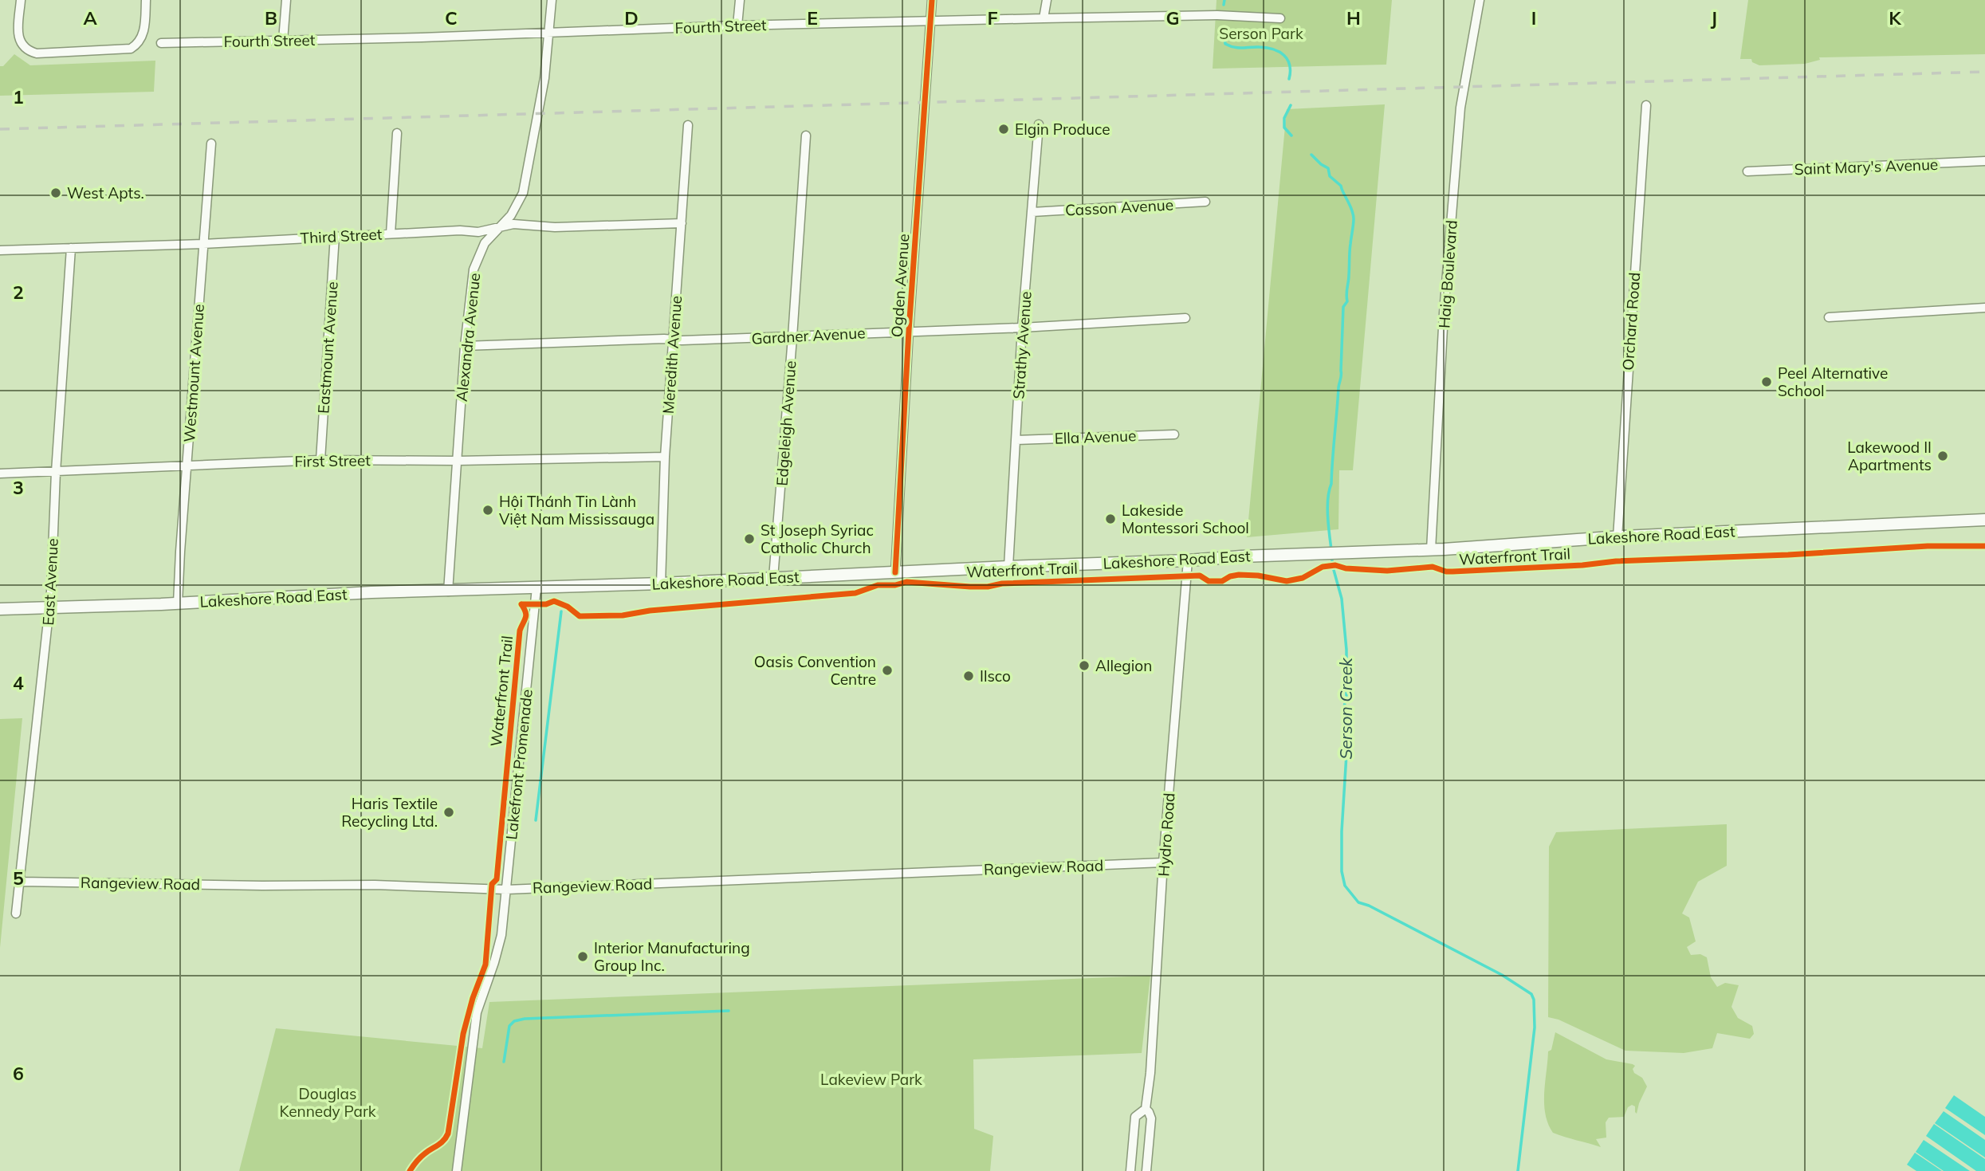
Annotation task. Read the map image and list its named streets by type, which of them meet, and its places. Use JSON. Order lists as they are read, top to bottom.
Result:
{
  "streets": {
    "main road": ["Lakeshore Road East"],
    "street": [
      "Fourth Street",
      "Saint Mary's Avenue",
      "Casson Avenue",
      "Third Street",
      "Haig Boulevard",
      "Ogden Avenue",
      "Orchard Road",
      "Gardner Avenue",
      "Alexandra Avenue",
      "Strathy Avenue",
      "Eastmount Avenue",
      "Meredith Avenue",
      "Westmount Avenue",
      "Edgeleigh Avenue",
      "Ella Avenue",
      "First Street",
      "East Avenue",
      "Lakefront Promenade",
      "Hydro Road",
      "Rangeview Road"
    ],
    "cycle path": ["Waterfront Trail"]
  },
  "crossings": [
    ["Fourth Street", "Ogden Avenue"],
    ["Fourth Street", "Alexandra Avenue"],
    ["Casson Avenue", "Strathy Avenue"],
    ["Third Street", "Alexandra Avenue"],
    ["Third Street", "Eastmount Avenue"],
    ["Third Street", "Meredith Avenue"],
    ["Third Street", "Westmount Avenue"],
    ["Third Street", "East Avenue"],
    ["Haig Boulevard", "Lakeshore Road East"],
    ["Ogden Avenue", "Gardner Avenue"],
    ["Ogden Avenue", "Lakeshore Road East"],
    ["Orchard Road", "Lakeshore Road East"],
    ["Gardner Avenue", "Alexandra Avenue"],
    ["Gardner Avenue", "Strathy Avenue"],
    ["Gardner Avenue", "Meredith Avenue"],
    ["Gardner Avenue", "Edgeleigh Avenue"],
    ["Alexandra Avenue", "First Street"],
    ["Alexandra Avenue", "Lakeshore Road East"],
    ["Strathy Avenue", "Ella Avenue"],
    ["Strathy Avenue", "Lakeshore Road East"],
    ["Eastmount Avenue", "First Street"],
    ["Meredith Avenue", "First Street"],
    ["Meredith Avenue", "Lakeshore Road East"],
    ["Westmount Avenue", "First Street"],
    ["Westmount Avenue", "Lakeshore Road East"],
    ["Edgeleigh Avenue", "Lakeshore Road East"],
    ["First Street", "East Avenue"],
    ["Lakeshore Road East", "East Avenue"],
    ["Lakeshore Road East", "Lakefront Promenade"],
    ["Lakeshore Road East", "Hydro Road"],
    ["East Avenue", "Rangeview Road"],
    ["Lakefront Promenade", "Rangeview Road"],
    ["Hydro Road", "Rangeview Road"]
  ],
  "water": ["Serson Creek"],
  "parks": ["Serson Park", "Lakeview Park", "Douglas Kennedy Park"],
  "places": [
    "Elgin Produce",
    "West Apts.",
    "Peel Alternative School",
    "Lakewood II Apartments",
    "Hội Thánh Tin Lành Việt Nam Mississauga",
    "Lakeside Montessori School",
    "St Joseph Syriac Catholic Church",
    "Allegion",
    "Oasis Convention Centre",
    "Ilsco",
    "Haris Textile Recycling Ltd.",
    "Interior Manufacturing Group Inc."
  ],
  "grid": {
    "columns": [
      "A",
      "B",
      "C",
      "D",
      "E",
      "F",
      "G",
      "H",
      "I",
      "J",
      "K"
    ],
    "rows": [
      "1",
      "2",
      "3",
      "4",
      "5",
      "6"
    ]
  }
}
